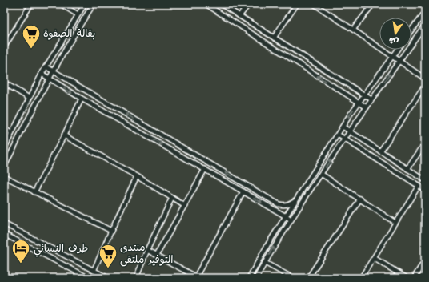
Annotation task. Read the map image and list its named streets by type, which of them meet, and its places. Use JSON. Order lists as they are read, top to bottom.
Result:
{
  "places": {
    "supermarket": ["بقالة الصفوة", "منتدى التوفير ملتقى"],
    "hotel": ["طرف النسائي"]
  },
  "north": "bottom"
}
